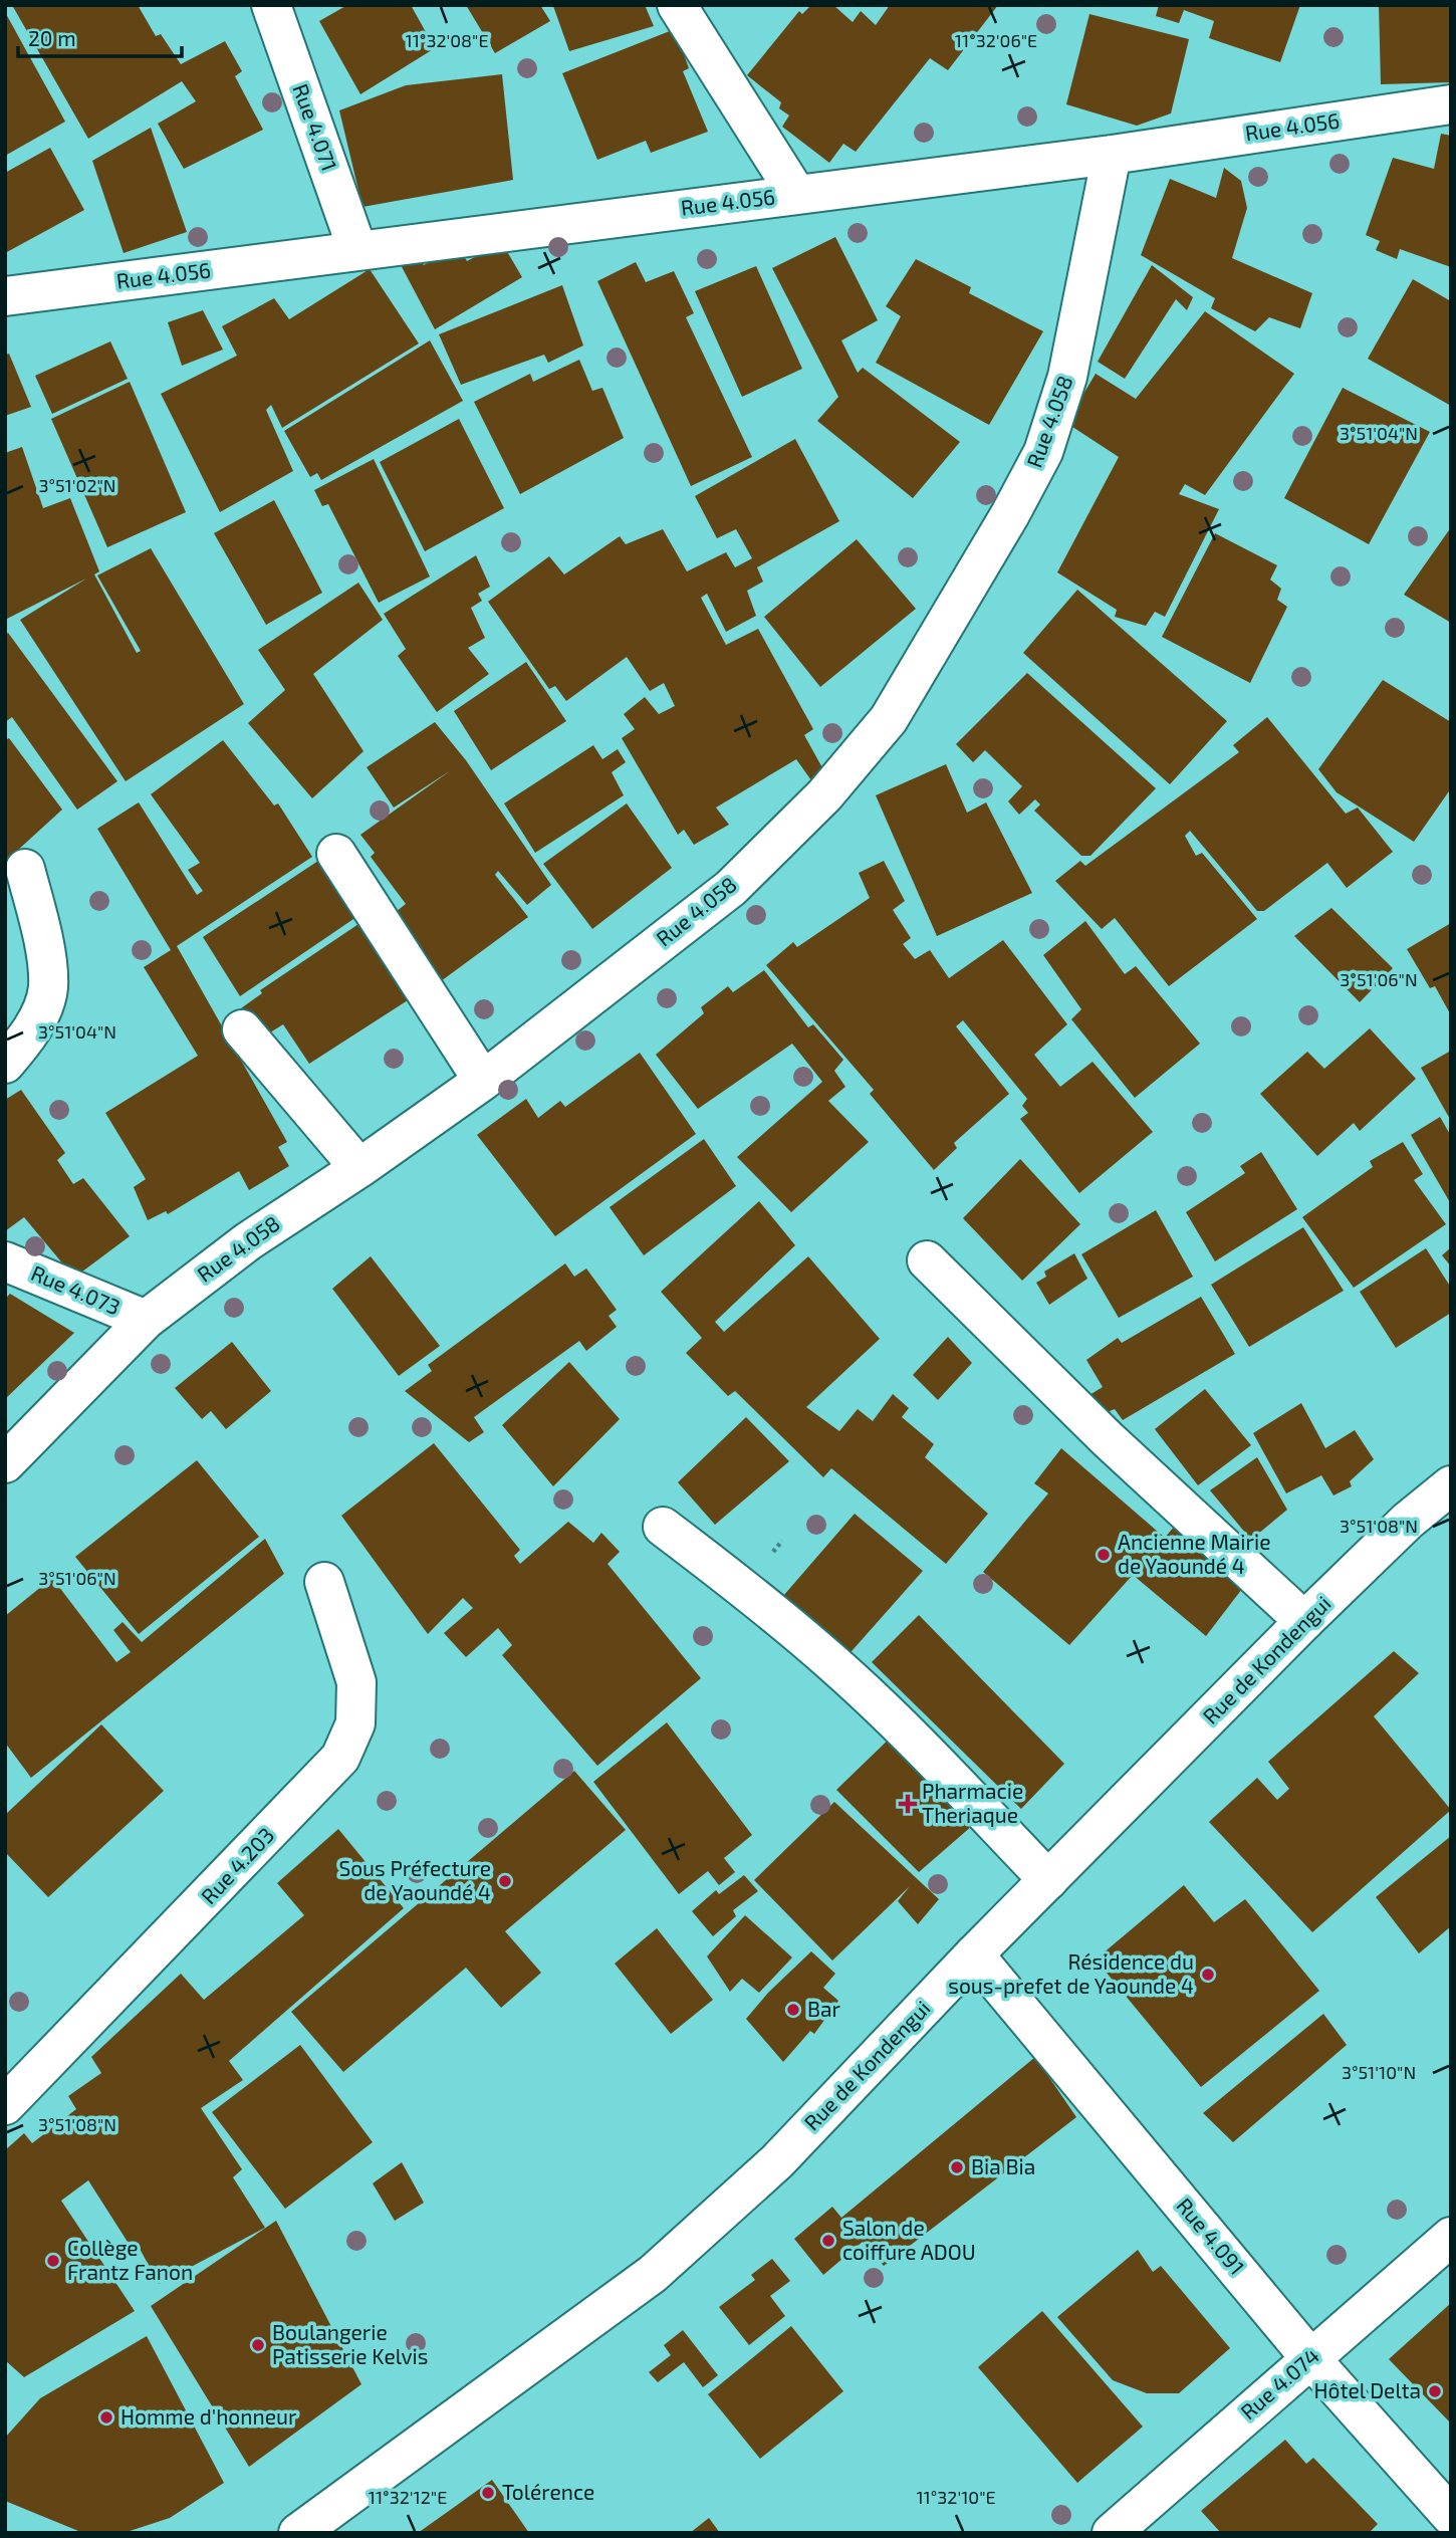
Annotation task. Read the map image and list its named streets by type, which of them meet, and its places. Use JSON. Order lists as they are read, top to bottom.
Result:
{
  "streets": {
    "street": [
      "Rue 4.071",
      "Rue 4.056",
      "Rue 4.058",
      "Rue 4.073",
      "Rue de Kondengui",
      "Rue 4.203",
      "Rue 4.091",
      "Rue 4.074"
    ]
  },
  "crossings": [
    ["Rue 4.071", "Rue 4.056"],
    ["Rue 4.056", "Rue 4.058"],
    ["Rue 4.058", "Rue 4.073"],
    ["Rue de Kondengui", "Rue 4.091"],
    ["Rue 4.091", "Rue 4.074"]
  ],
  "places": {
    "other": [
      "Ancienne Mairie de Yaoundé 4",
      "Sous Préfecture de Yaoundé 4",
      "Résidence du sous-prefet de Yaounde 4",
      "Bar",
      "Bia Bia",
      "Salon de coiffure ADOU",
      "Collège Frantz Fanon",
      "Boulangerie Patisserie Kelvis",
      "Hôtel Delta",
      "Homme d'honneur",
      "Tolérence"
    ],
    "health": ["Pharmacie Theriaque"]
  },
  "scale_bar": "20 m",
  "coordinates": [
    "11°32'08\"E",
    "11°32'06\"E",
    "3°51'04\"N",
    "3°51'02\"N",
    "3°51'06\"N",
    "3°51'08\"N",
    "3°51'10\"N",
    "11°32'12\"E",
    "11°32'10\"E"
  ]
}
